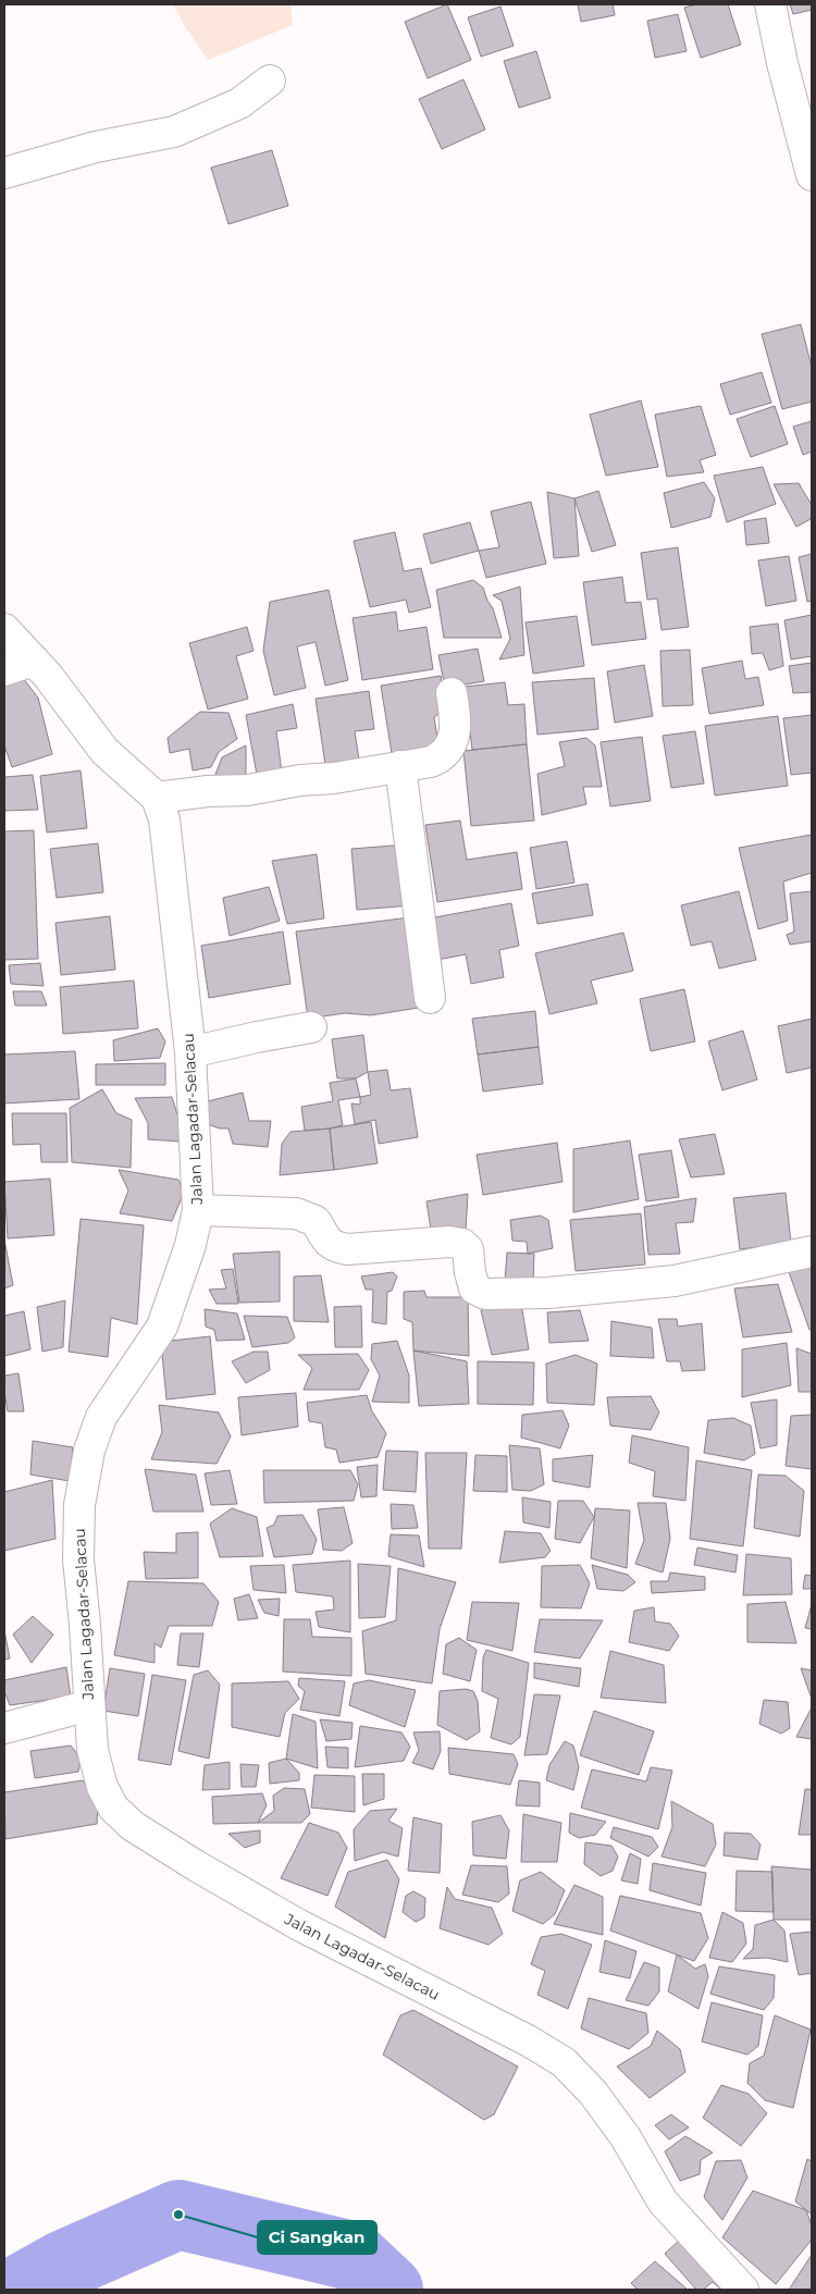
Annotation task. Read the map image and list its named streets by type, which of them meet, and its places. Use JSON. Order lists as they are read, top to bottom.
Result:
{
  "streets": {
    "street": ["Jalan Lagadar-Selacau"]
  },
  "places": ["Ci Sangkan"]
}
